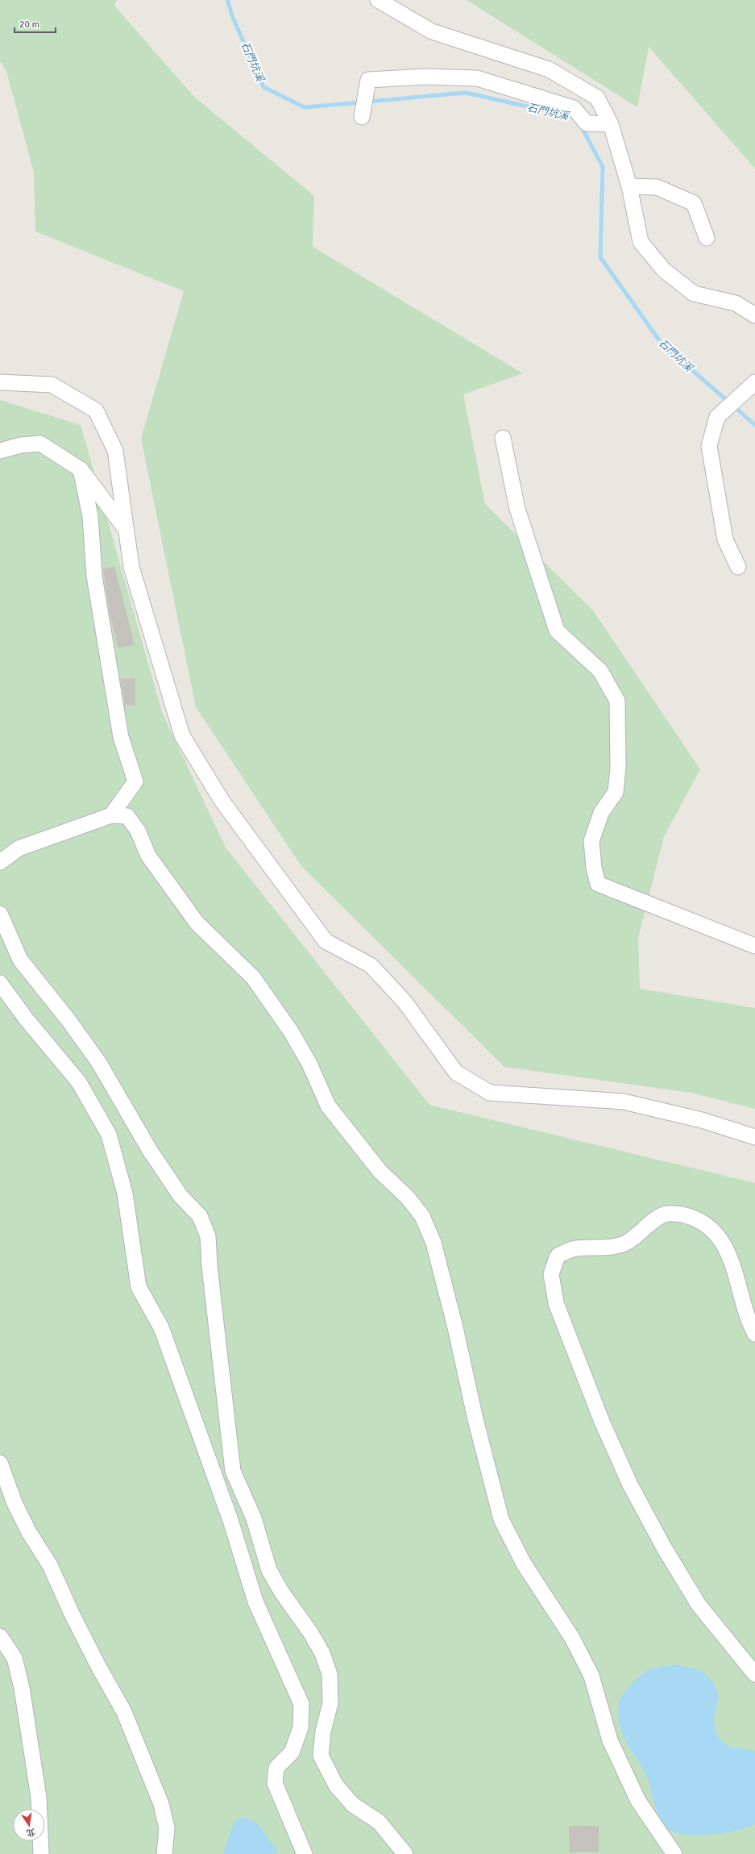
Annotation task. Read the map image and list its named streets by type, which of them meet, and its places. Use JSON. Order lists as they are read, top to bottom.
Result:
{
  "water": ["石門坑溪"],
  "scale_bar": "20 m",
  "north": "bottom"
}
